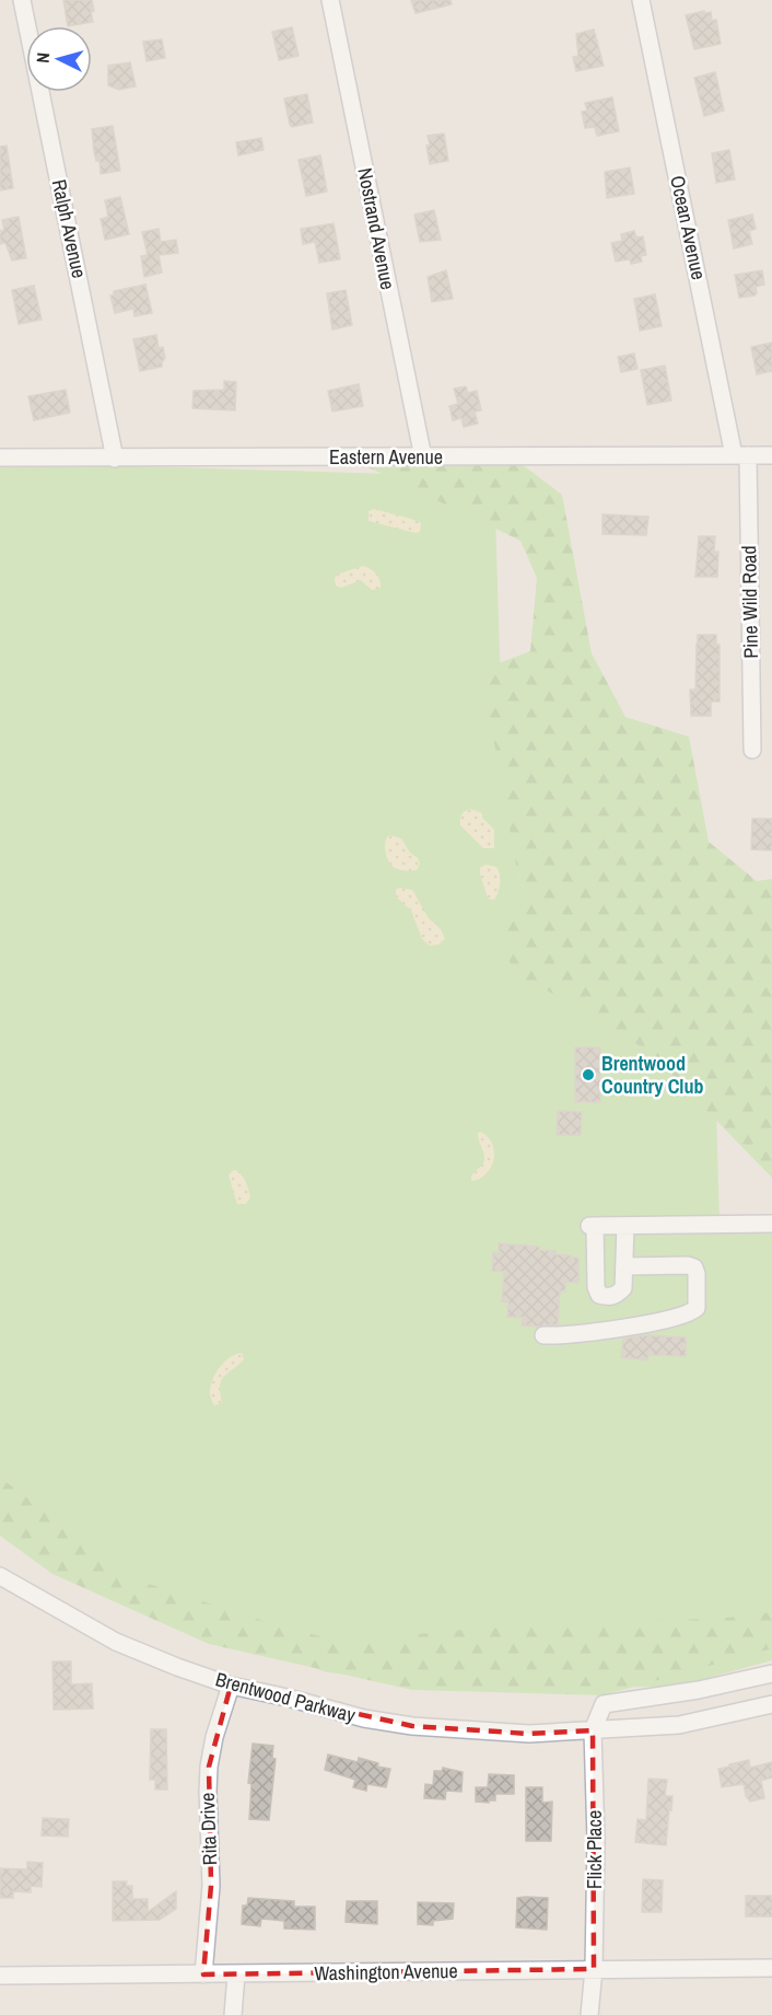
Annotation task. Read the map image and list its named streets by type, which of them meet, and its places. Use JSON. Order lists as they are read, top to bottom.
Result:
{
  "streets": {
    "street": [
      "Ocean Avenue",
      "Ralph Avenue",
      "Nostrand Avenue",
      "Eastern Avenue",
      "Pine Wild Road",
      "Brentwood Parkway",
      "Rita Drive",
      "Flick Place",
      "Washington Avenue"
    ]
  },
  "crossings": [
    ["Ocean Avenue", "Eastern Avenue"],
    ["Ocean Avenue", "Pine Wild Road"],
    ["Ralph Avenue", "Eastern Avenue"],
    ["Nostrand Avenue", "Eastern Avenue"],
    ["Eastern Avenue", "Pine Wild Road"],
    ["Brentwood Parkway", "Rita Drive"],
    ["Brentwood Parkway", "Flick Place"],
    ["Rita Drive", "Washington Avenue"],
    ["Flick Place", "Washington Avenue"]
  ],
  "places": ["Brentwood Country Club"],
  "north": "left"
}
